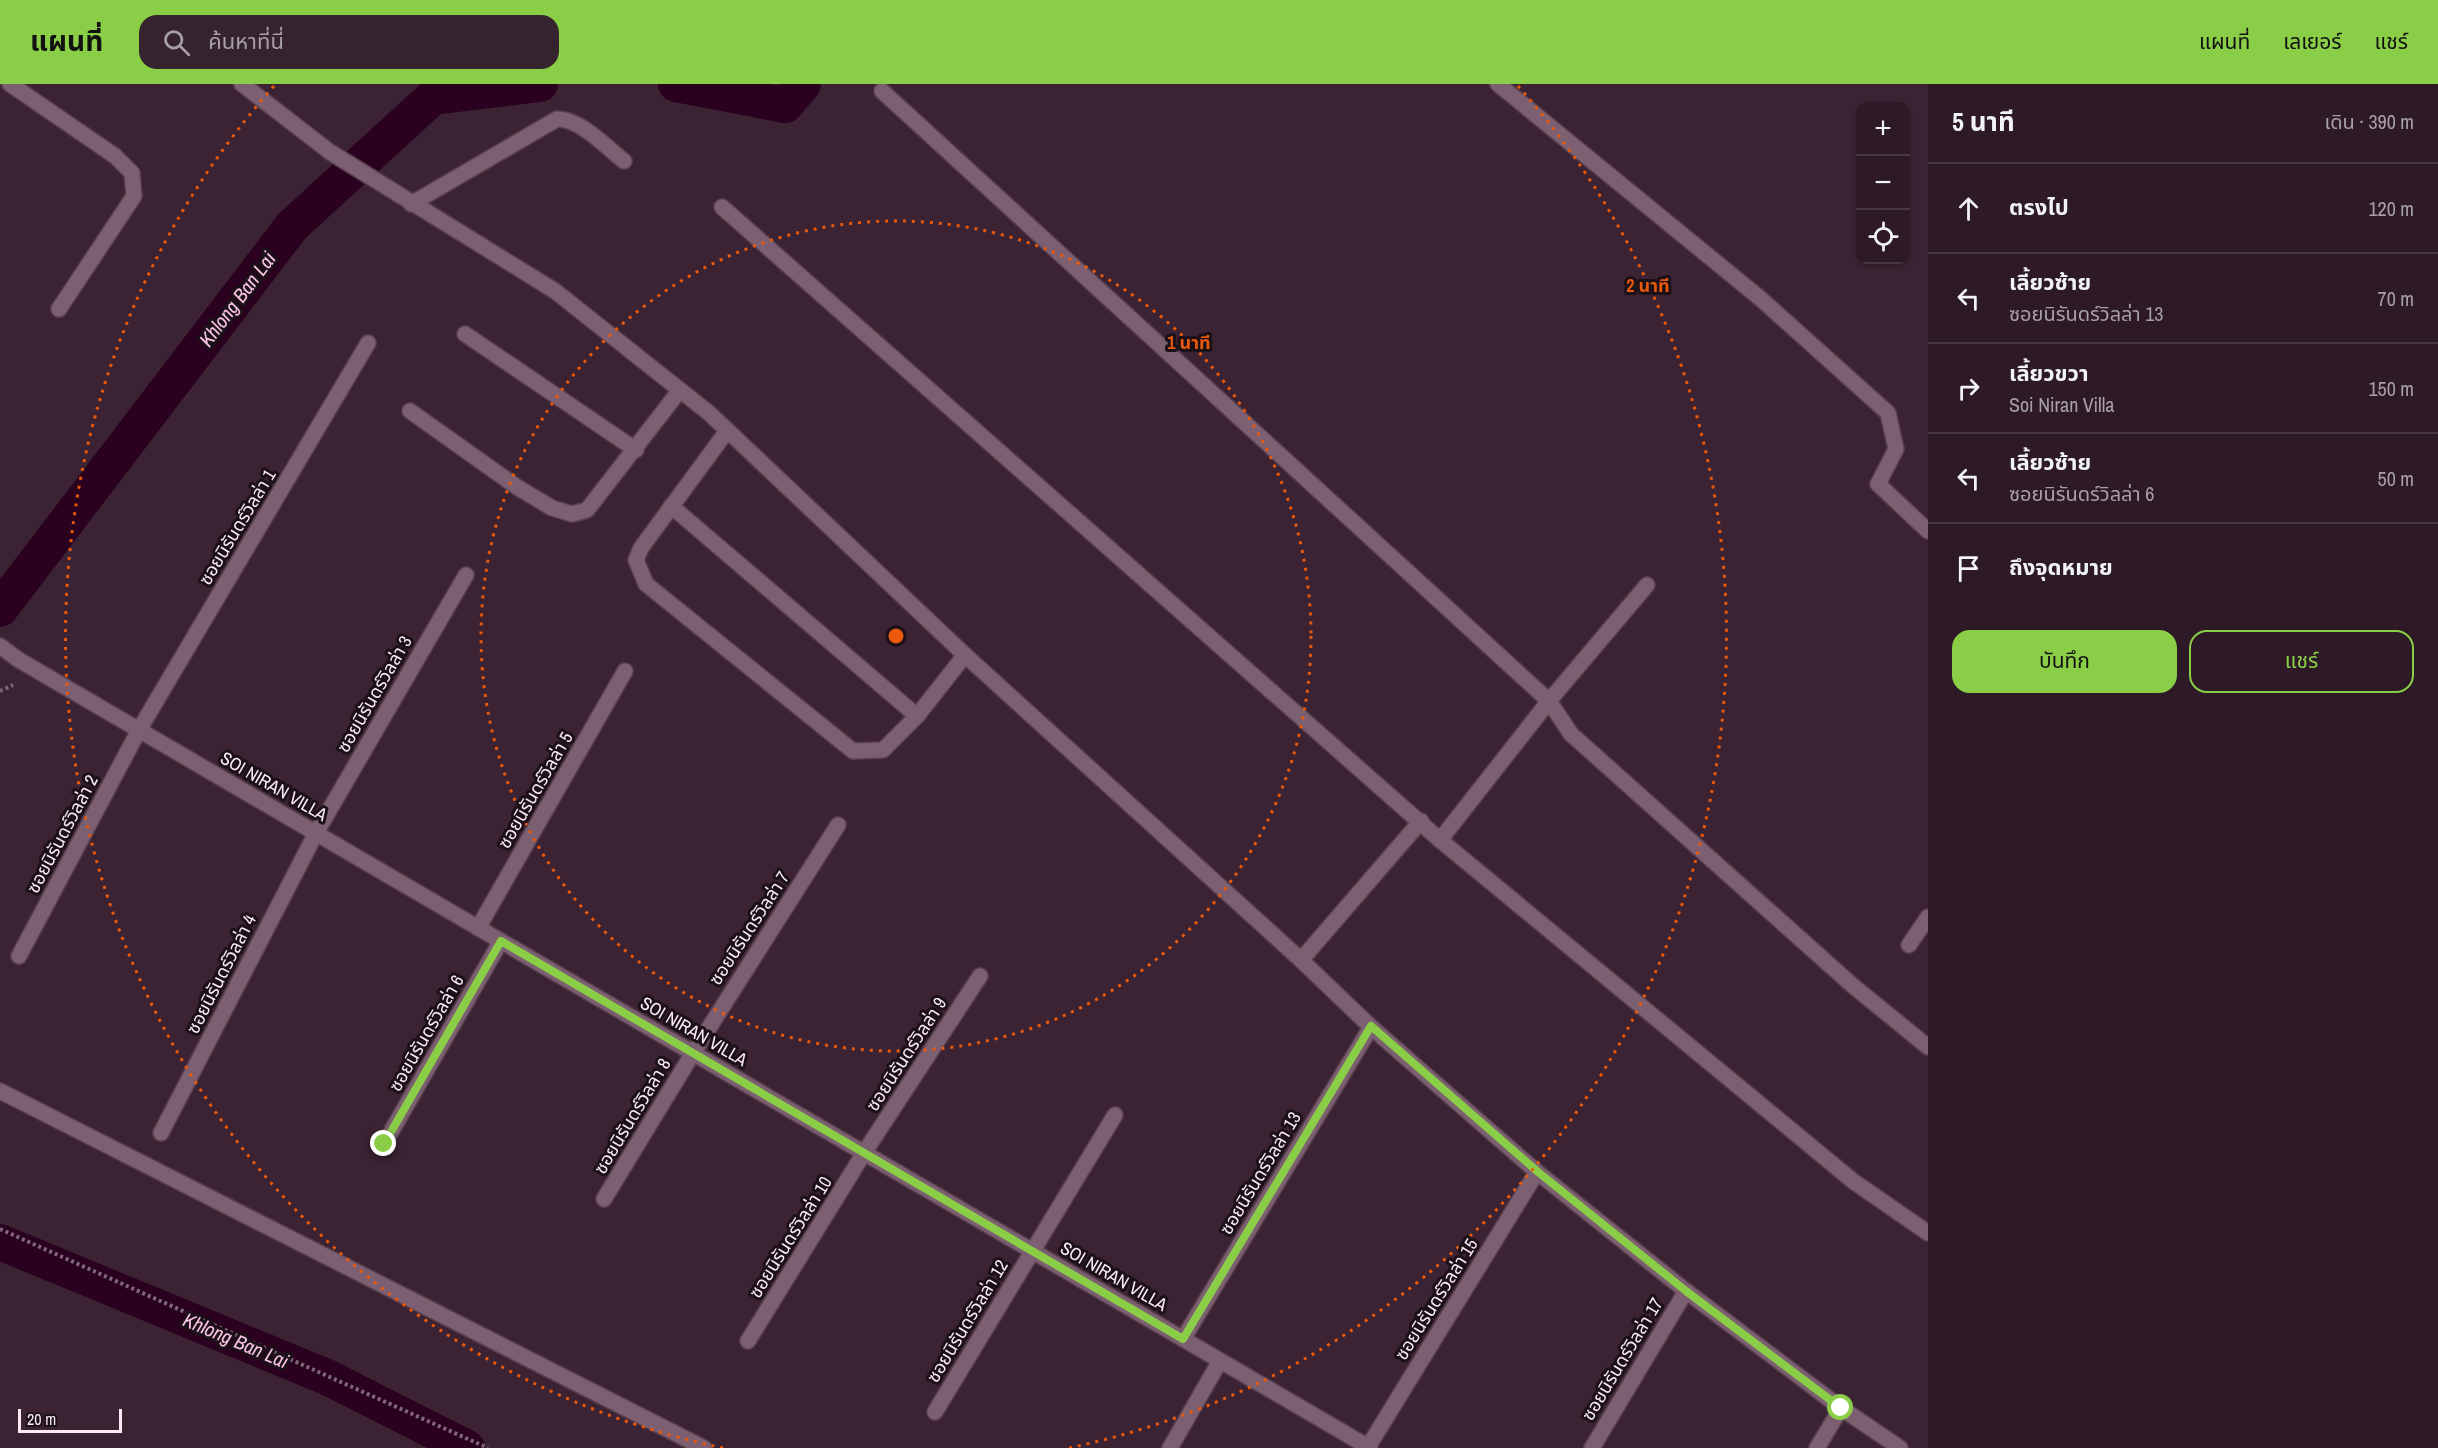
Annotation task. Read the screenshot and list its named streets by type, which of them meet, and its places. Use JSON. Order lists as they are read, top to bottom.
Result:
{
  "streets": {
    "street": [
      "ซอยนิรันดร์วิลล่า 1",
      "ซอยนิรันดร์วิลล่า 3",
      "SOI NIRAN VILLA",
      "ซอยนิรันดร์วิลล่า 5",
      "ซอยนิรันดร์วิลล่า 2",
      "ซอยนิรันดร์วิลล่า 7",
      "ซอยนิรันดร์วิลล่า 4",
      "ซอยนิรันดร์วิลล่า 6",
      "ซอยนิรันดร์วิลล่า 9",
      "ซอยนิรันดร์วิลล่า 8",
      "ซอยนิรันดร์วิลล่า 13",
      "ซอยนิรันดร์วิลล่า 10",
      "ซอยนิรันดร์วิลล่า 15",
      "ซอยนิรันดร์วิลล่า 12",
      "ซอยนิรันดร์วิลล่า 17"
    ]
  },
  "crossings": [
    ["ซอยนิรันดร์วิลล่า 1", "SOI NIRAN VILLA"],
    ["ซอยนิรันดร์วิลล่า 1", "ซอยนิรันดร์วิลล่า 2"],
    ["ซอยนิรันดร์วิลล่า 3", "SOI NIRAN VILLA"],
    ["ซอยนิรันดร์วิลล่า 3", "ซอยนิรันดร์วิลล่า 4"],
    ["SOI NIRAN VILLA", "ซอยนิรันดร์วิลล่า 5"],
    ["SOI NIRAN VILLA", "ซอยนิรันดร์วิลล่า 2"],
    ["SOI NIRAN VILLA", "ซอยนิรันดร์วิลล่า 7"],
    ["SOI NIRAN VILLA", "ซอยนิรันดร์วิลล่า 4"],
    ["SOI NIRAN VILLA", "ซอยนิรันดร์วิลล่า 6"],
    ["SOI NIRAN VILLA", "ซอยนิรันดร์วิลล่า 9"],
    ["SOI NIRAN VILLA", "ซอยนิรันดร์วิลล่า 8"],
    ["SOI NIRAN VILLA", "ซอยนิรันดร์วิลล่า 13"],
    ["SOI NIRAN VILLA", "ซอยนิรันดร์วิลล่า 10"],
    ["SOI NIRAN VILLA", "ซอยนิรันดร์วิลล่า 15"],
    ["SOI NIRAN VILLA", "ซอยนิรันดร์วิลล่า 12"],
    ["ซอยนิรันดร์วิลล่า 7", "ซอยนิรันดร์วิลล่า 8"],
    ["ซอยนิรันดร์วิลล่า 9", "ซอยนิรันดร์วิลล่า 10"]
  ],
  "water": ["Khlong Ban Lai"],
  "scale_bar": "20 m",
  "page": {
    "header": "แผนที่",
    "search": "ค้นหาที่นี่",
    "nav": ["แผนที่", "เลเยอร์", "แชร์"],
    "heading": ["5 นาที", "เดิน · 390 m"],
    "map_buttons": ["+", "−"],
    "list": [
      ["ตรงไป", "120 m"],
      ["เลี้ยวซ้าย", "ซอยนิรันดร์วิลล่า 13", "70 m"],
      ["เลี้ยวขวา", "Soi Niran Villa", "150 m"],
      ["เลี้ยวซ้าย", "ซอยนิรันดร์วิลล่า 6", "50 m"],
      "ถึงจุดหมาย"
    ],
    "buttons": ["บันทึก", "แชร์"],
    "scale": "20 m"
  },
  "rings": ["2 นาที", "1 นาที"]
}
